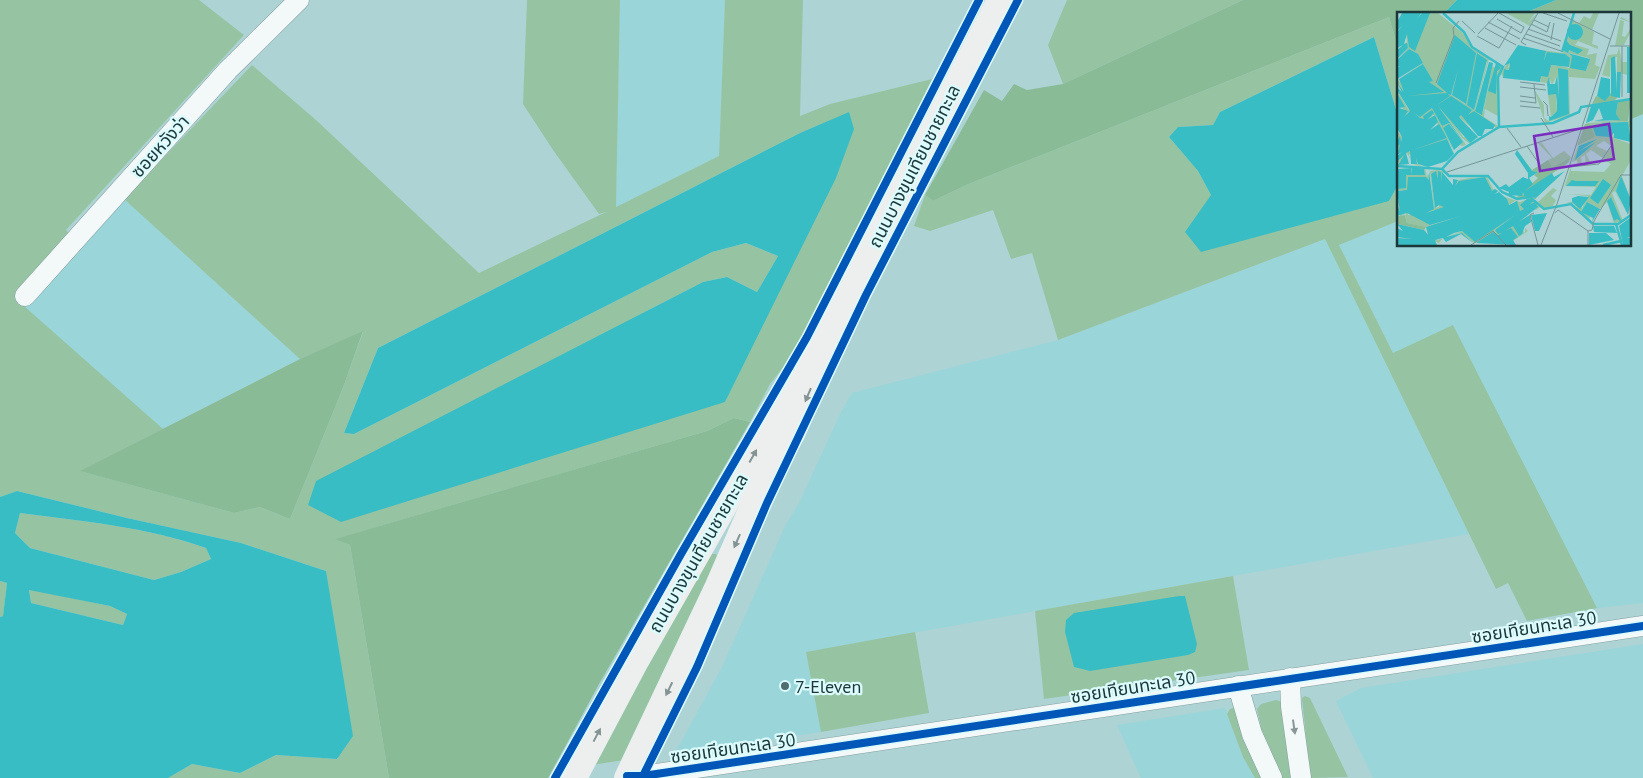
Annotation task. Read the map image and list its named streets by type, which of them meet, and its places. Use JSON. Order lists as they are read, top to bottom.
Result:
{
  "streets": {
    "main road": ["ถนนบางขุนเทียนชายทะเล"],
    "street": ["ซอยหวังว่า", "ซอยเทียนทะเล 30"]
  },
  "crossings": [
    ["ถนนบางขุนเทียนชายทะเล", "ซอยเทียนทะเล 30"]
  ],
  "places": ["7-Eleven"]
}
